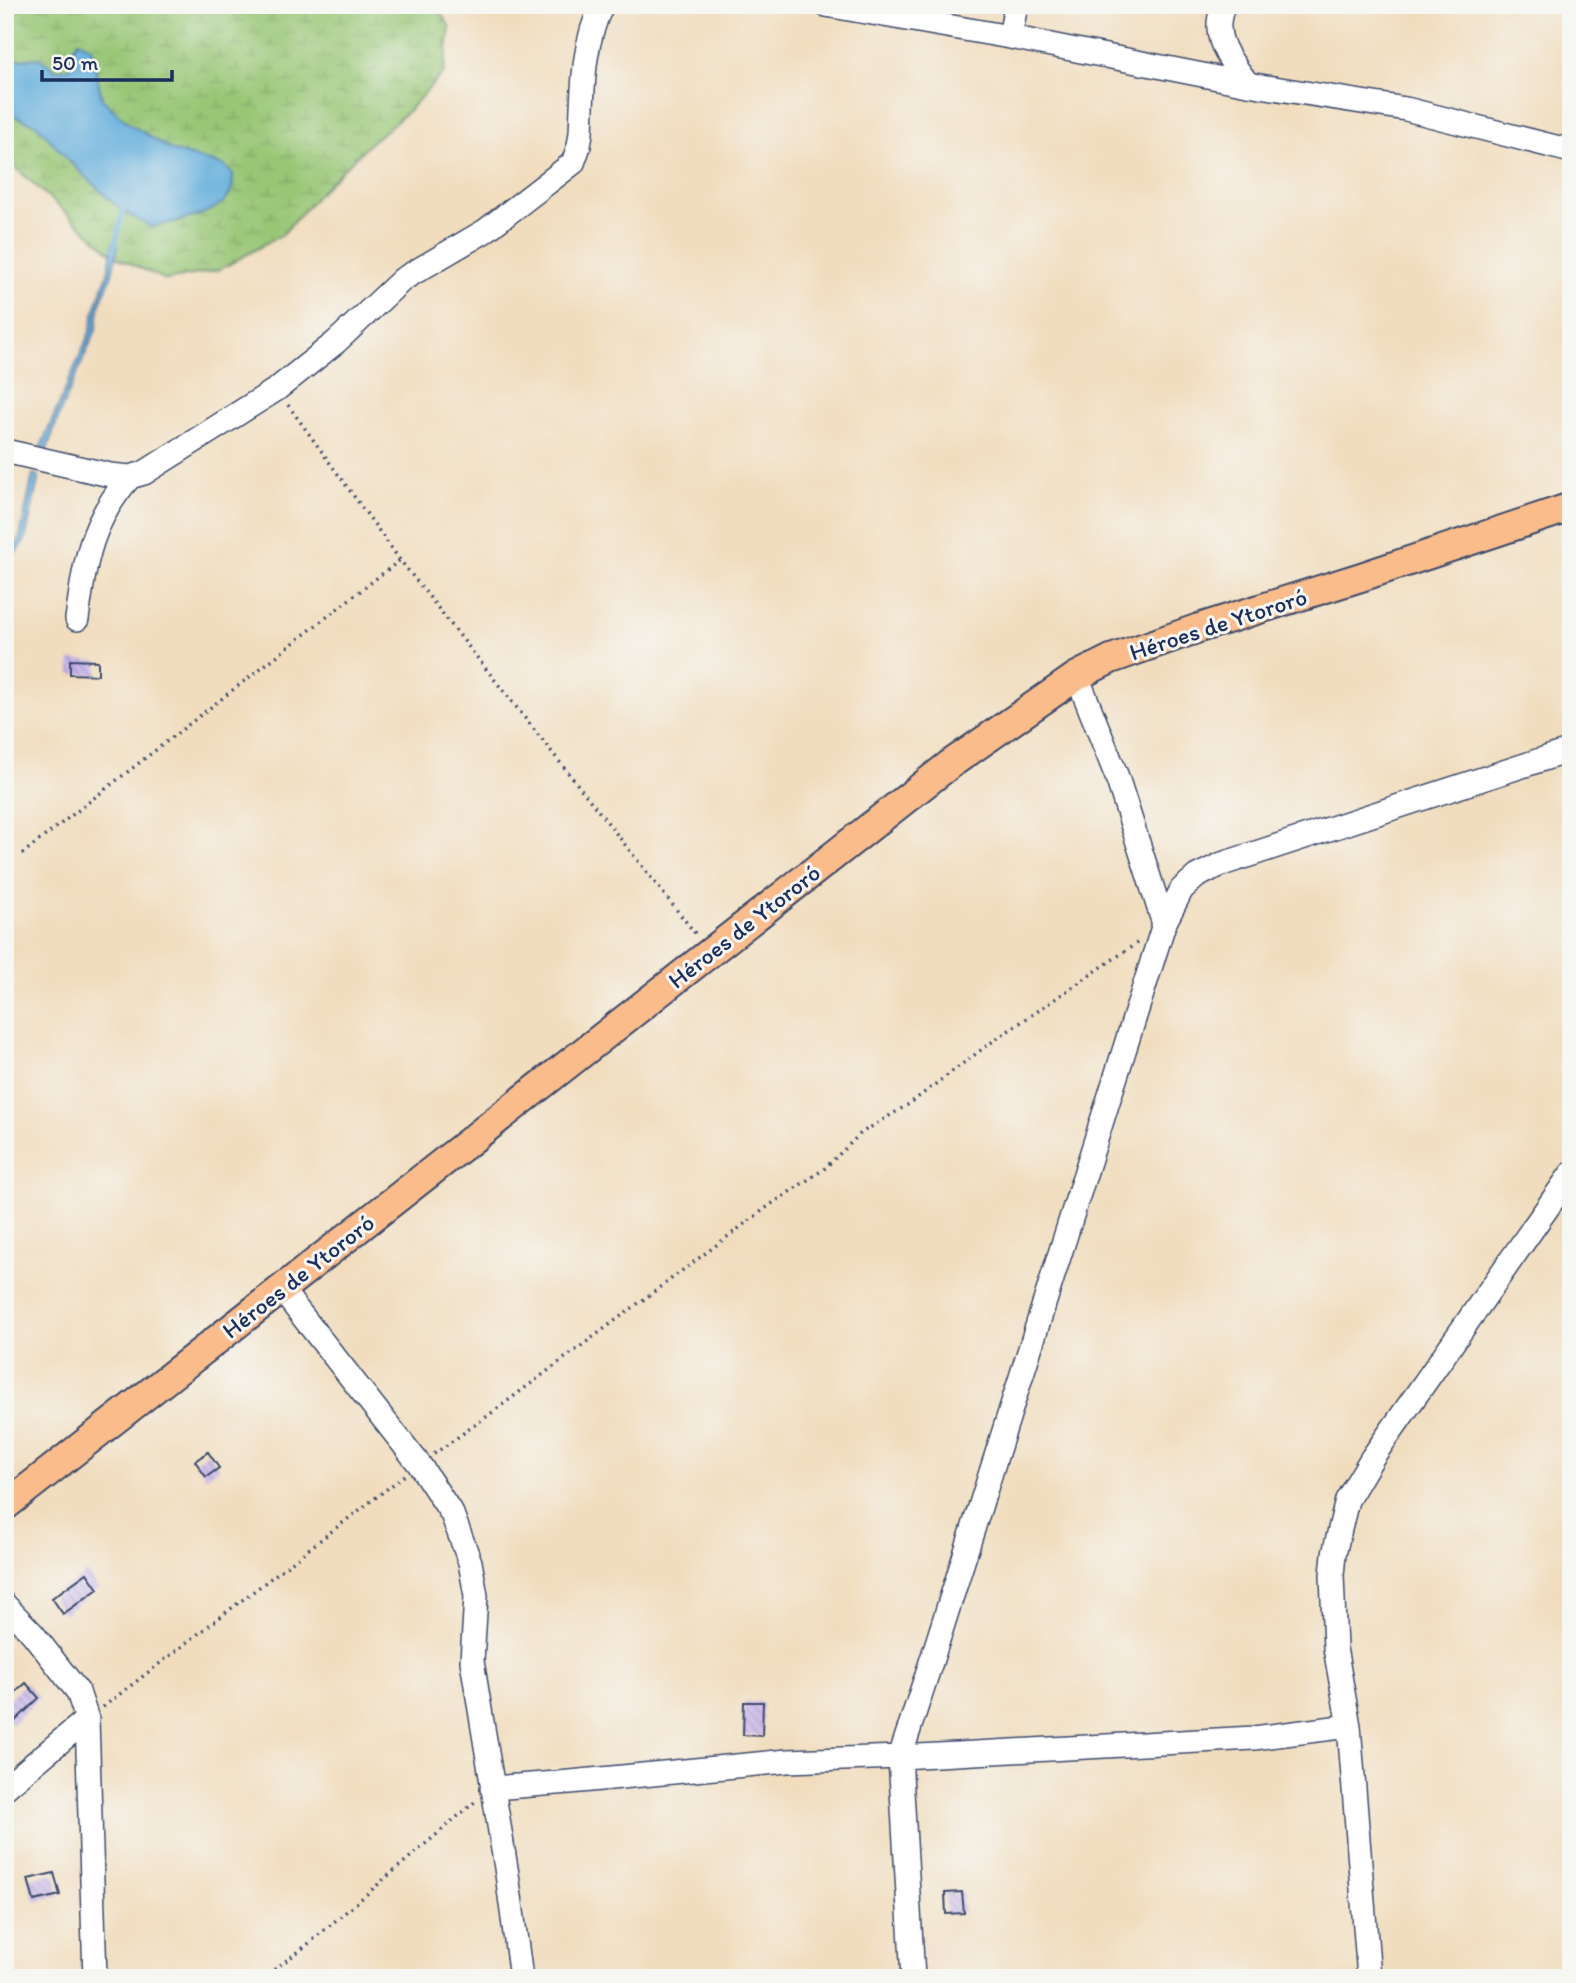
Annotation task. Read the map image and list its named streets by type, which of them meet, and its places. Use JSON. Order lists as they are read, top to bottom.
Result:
{
  "streets": {
    "main road": ["Héroes de Ytororó"]
  },
  "scale_bar": "50 m"
}
